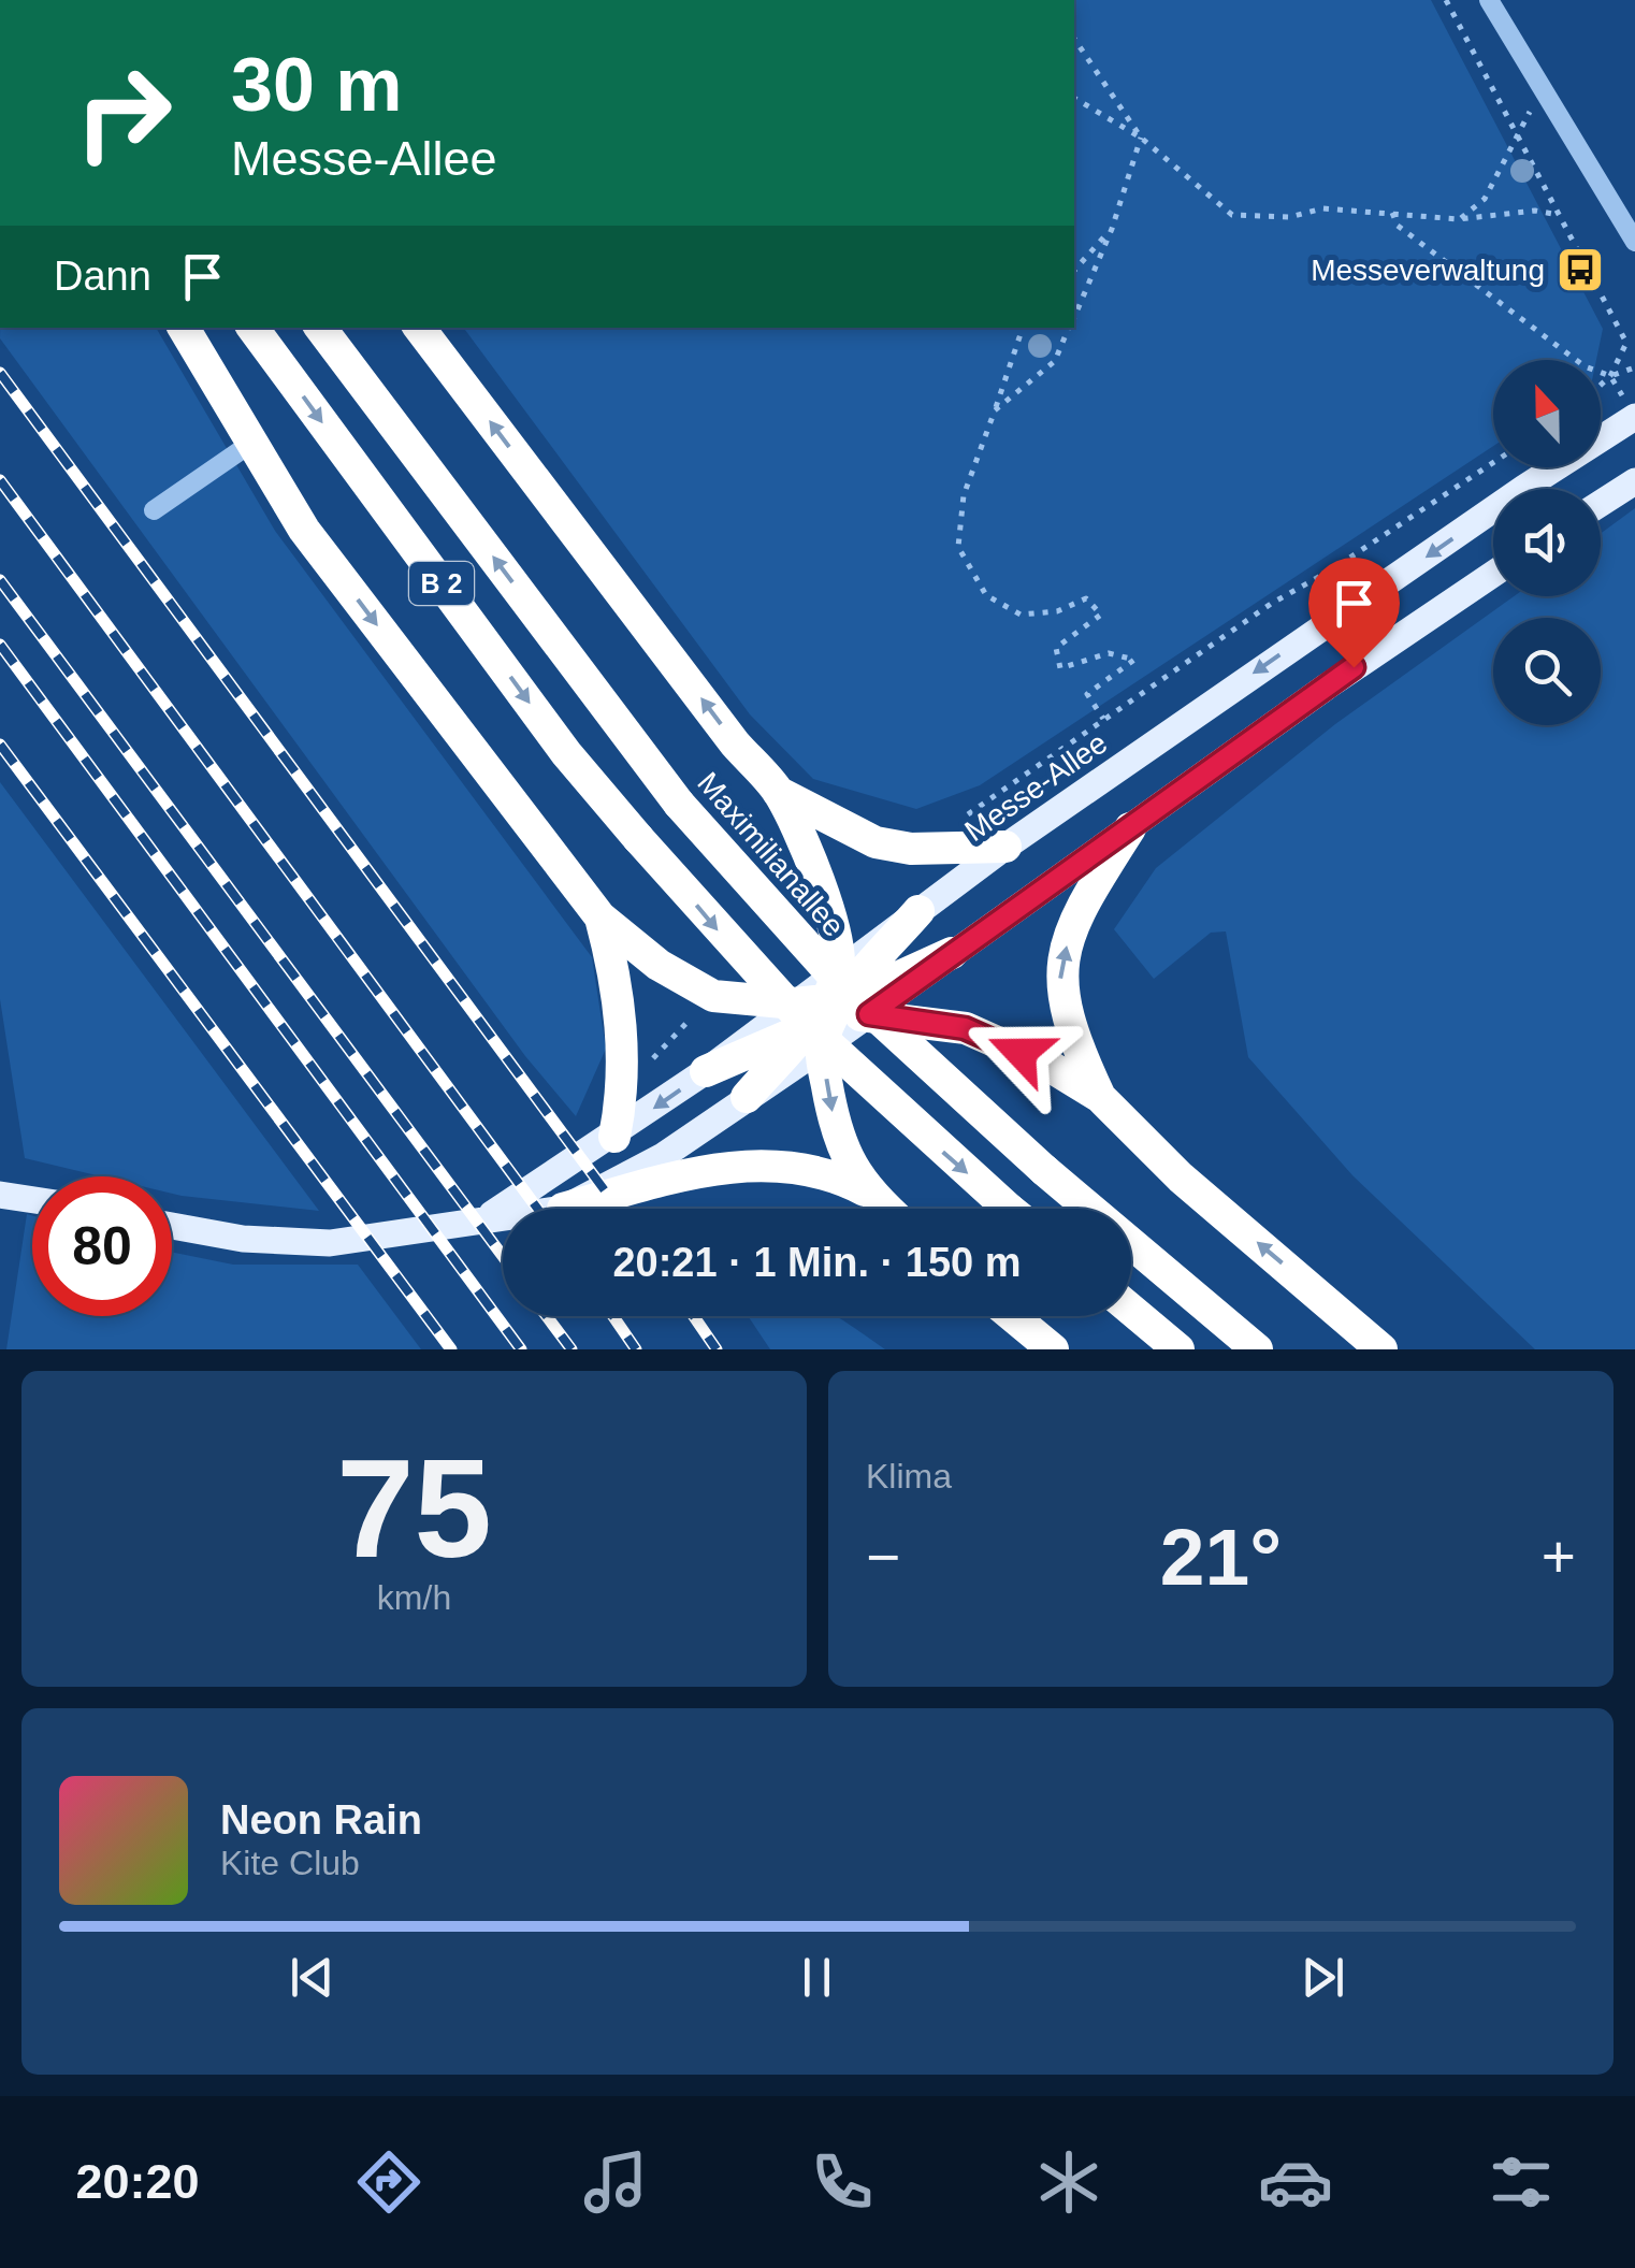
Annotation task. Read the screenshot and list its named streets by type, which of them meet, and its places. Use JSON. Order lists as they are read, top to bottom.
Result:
{
  "streets": {
    "highway": ["B 2", "Maximilianallee"],
    "main road": ["Messe-Allee"]
  },
  "places": {
    "bus stop": ["Messeverwaltung"]
  },
  "north": "top",
  "page": {
    "turn": ["30 m", "Messe-Allee"],
    "then": "Dann",
    "limit": "80",
    "trip": "20:21 · 1 Min. · 150 m",
    "tile": [
      ["75", "km/h"],
      "Klima"
    ],
    "heat": ["−", "21°", "+"],
    "song": ["Neon Rain", "Kite Club"],
    "tabs": "20:20"
  }
}
